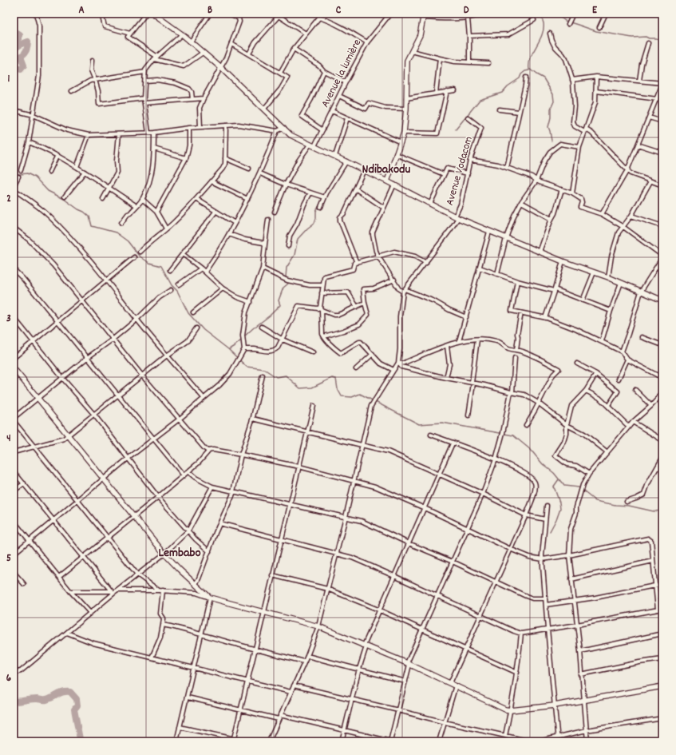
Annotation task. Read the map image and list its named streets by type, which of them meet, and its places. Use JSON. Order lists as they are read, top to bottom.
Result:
{
  "streets": {
    "street": ["Avenue la lumière", "Avenue Vodacom"]
  },
  "districts": ["Ndibakodu", "Lembabo"],
  "grid": {
    "columns": [
      "A",
      "B",
      "C",
      "D",
      "E"
    ],
    "rows": [
      "1",
      "2",
      "3",
      "4",
      "5",
      "6"
    ]
  }
}
